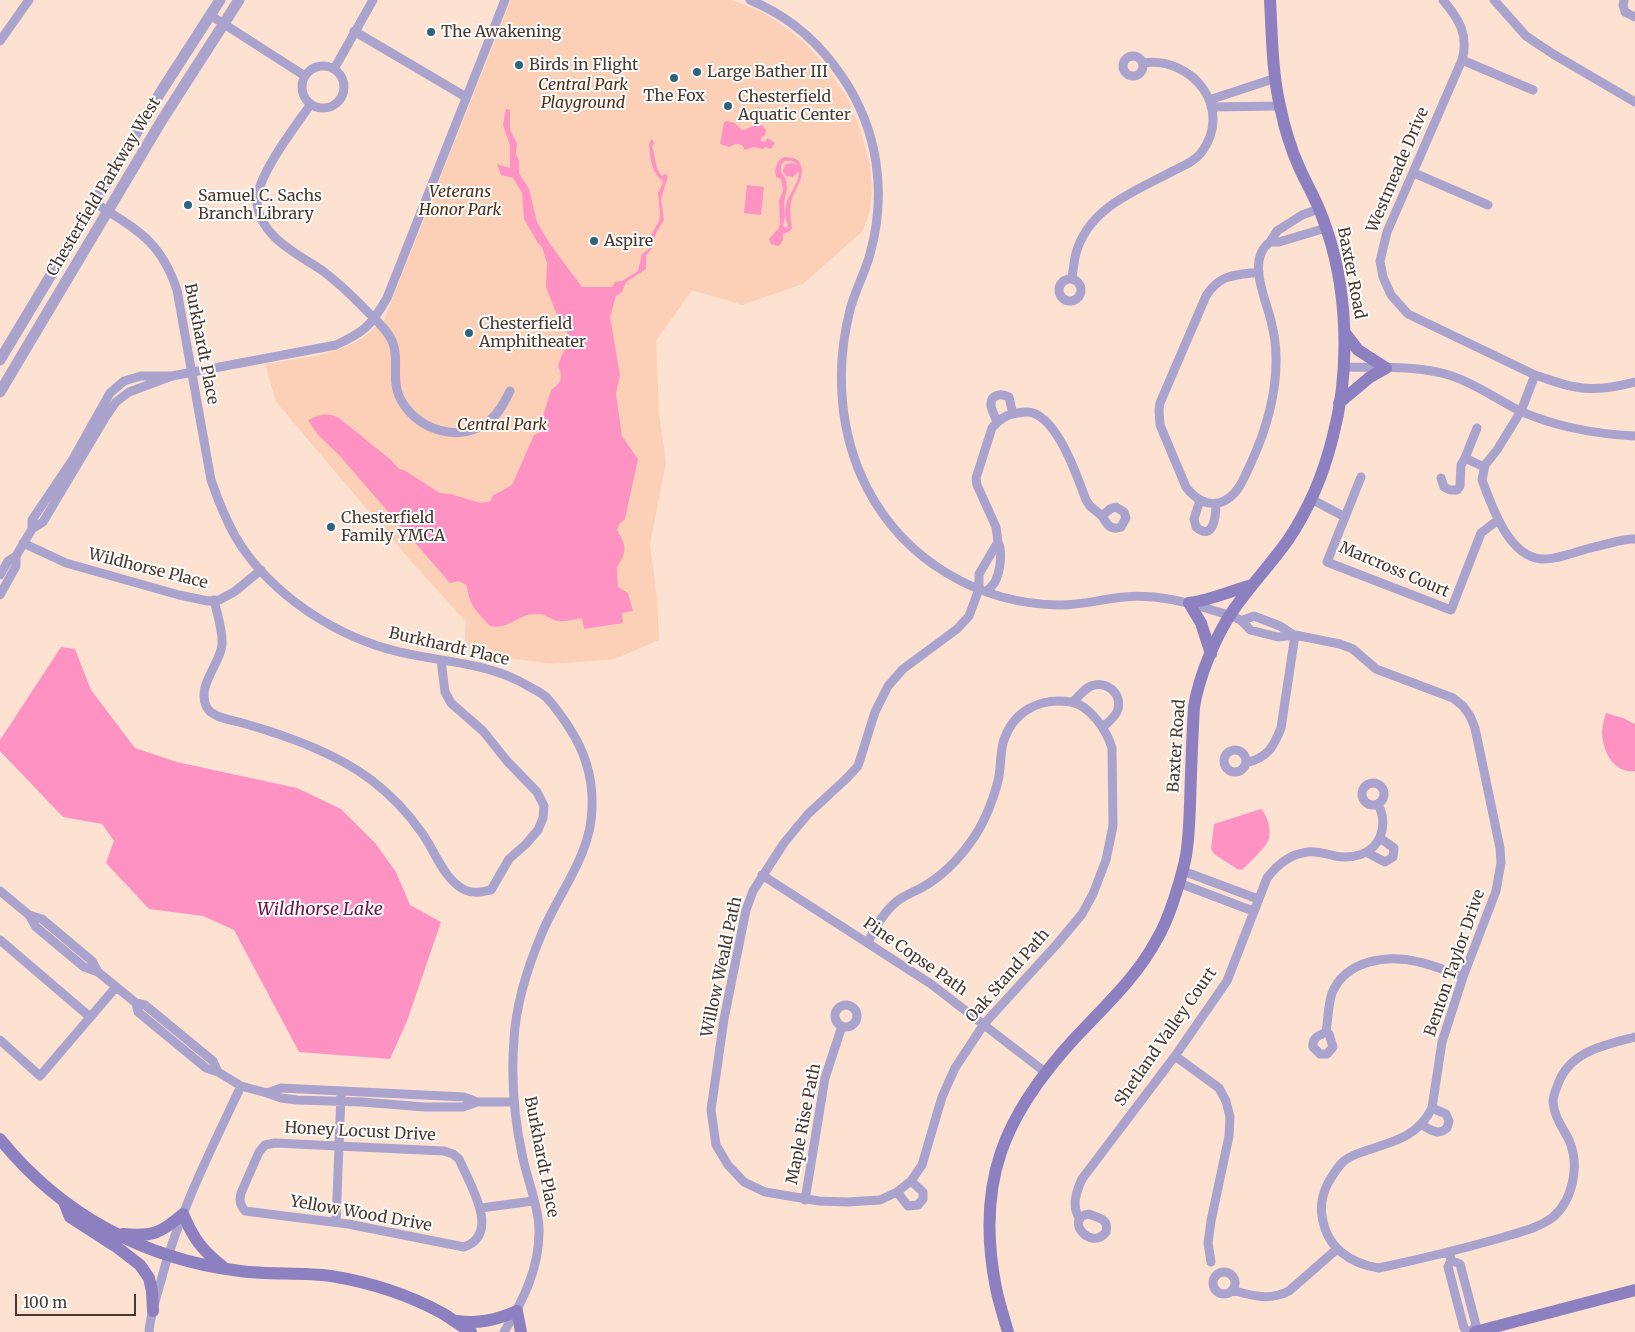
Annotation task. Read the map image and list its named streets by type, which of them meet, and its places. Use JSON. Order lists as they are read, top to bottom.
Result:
{
  "streets": {
    "main road": ["Baxter Road"],
    "street": [
      "Westmeade Drive",
      "Chesterfield Parkway West",
      "Burkhardt Place",
      "Wildhorse Place",
      "Marcross Court",
      "Pine Copse Path",
      "Benton Taylor Drive",
      "Willow Weald Path",
      "Oak Stand Path",
      "Shetland Valley Court",
      "Maple Rise Path",
      "Honey Locust Drive",
      "Yellow Wood Drive"
    ]
  },
  "crossings": [
    ["Chesterfield Parkway West", "Burkhardt Place"],
    ["Baxter Road", "Marcross Court"],
    ["Baxter Road", "Pine Copse Path"],
    ["Baxter Road", "Benton Taylor Drive"],
    ["Burkhardt Place", "Wildhorse Place"],
    ["Pine Copse Path", "Willow Weald Path"],
    ["Pine Copse Path", "Oak Stand Path"],
    ["Benton Taylor Drive", "Willow Weald Path"],
    ["Willow Weald Path", "Oak Stand Path"],
    ["Willow Weald Path", "Maple Rise Path"],
    ["Oak Stand Path", "Maple Rise Path"],
    ["Honey Locust Drive", "Yellow Wood Drive"]
  ],
  "water": ["Wildhorse Lake"],
  "parks": ["Central Park Playground", "Veterans Honor Park", "Central Park"],
  "places": [
    "The Awakening",
    "Birds in Flight",
    "Large Bather III",
    "The Fox",
    "Chesterfield Aquatic Center",
    "Samuel C. Sachs Branch Library",
    "Aspire",
    "Chesterfield Amphitheater",
    "Chesterfield Family YMCA"
  ],
  "scale_bar": "100 m"
}
